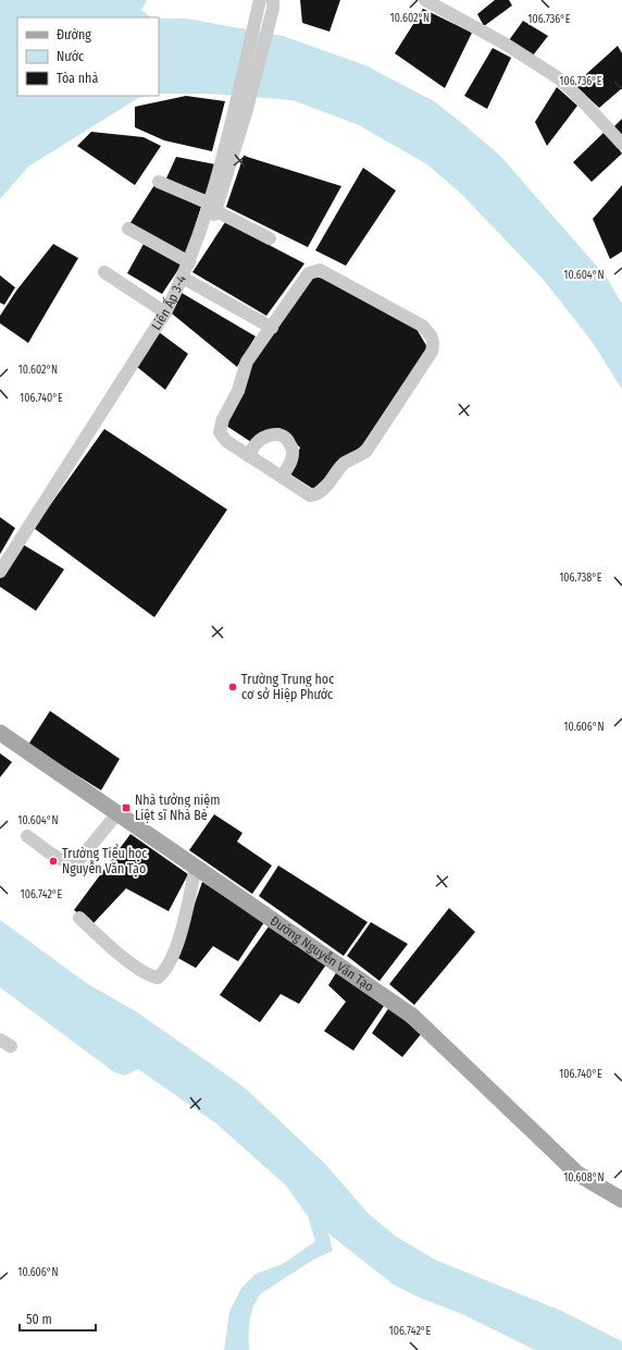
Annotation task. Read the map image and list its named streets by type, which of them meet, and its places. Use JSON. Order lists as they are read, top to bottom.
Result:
{
  "streets": {
    "main road": ["Đường Nguyễn Văn Tạo"],
    "street": ["Liên Ấp 3-4"]
  },
  "places": {
    "other": ["Trường Trung học cơ sở Hiệp Phước", "Trường Tiểu học Nguyễn Văn Tạo"],
    "transit": ["Nhà tưởng niệm Liệt sĩ Nhà Bè"]
  },
  "legend": ["Đường", "Nước", "Tòa nhà"],
  "scale_bar": "50 m",
  "coordinates": [
    "10.602°N",
    "106.736°E",
    "10.604°N",
    "106.740°E",
    "106.738°E",
    "10.606°N",
    "106.742°E",
    "10.608°N"
  ]
}
